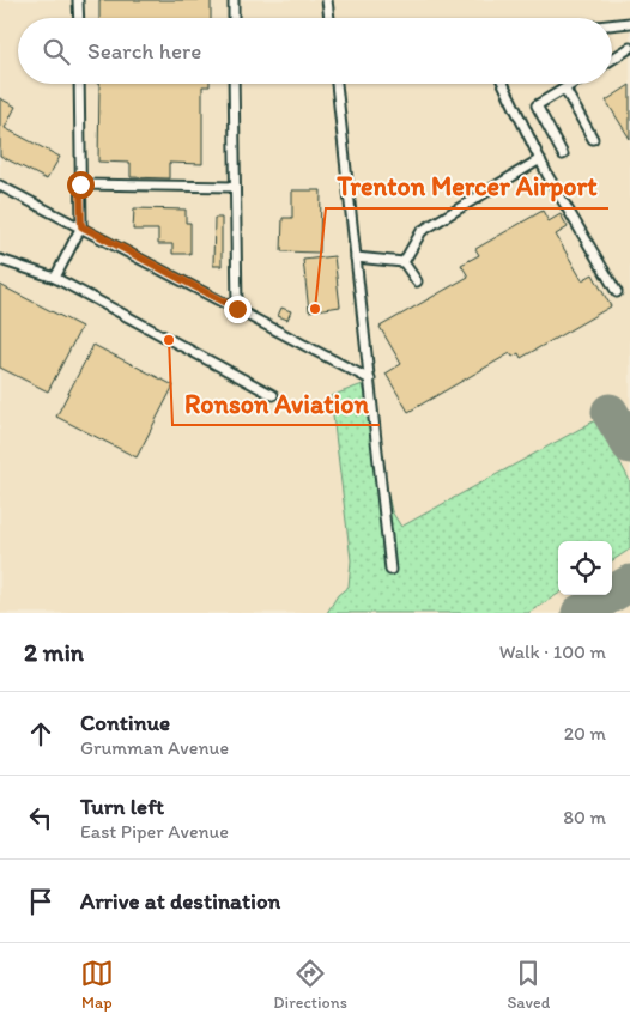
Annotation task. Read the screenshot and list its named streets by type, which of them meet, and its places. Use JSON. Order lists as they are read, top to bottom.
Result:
{
  "places": ["Trenton Mercer Airport", "Ronson Aviation"],
  "page": {
    "search": "Search here",
    "heading": ["2 min", "Walk · 100 m"],
    "list": [
      ["Continue", "Grumman Avenue", "20 m"],
      ["Turn left", "East Piper Avenue", "80 m"],
      "Arrive at destination"
    ],
    "nav": ["Map", "Directions", "Saved"]
  }
}
